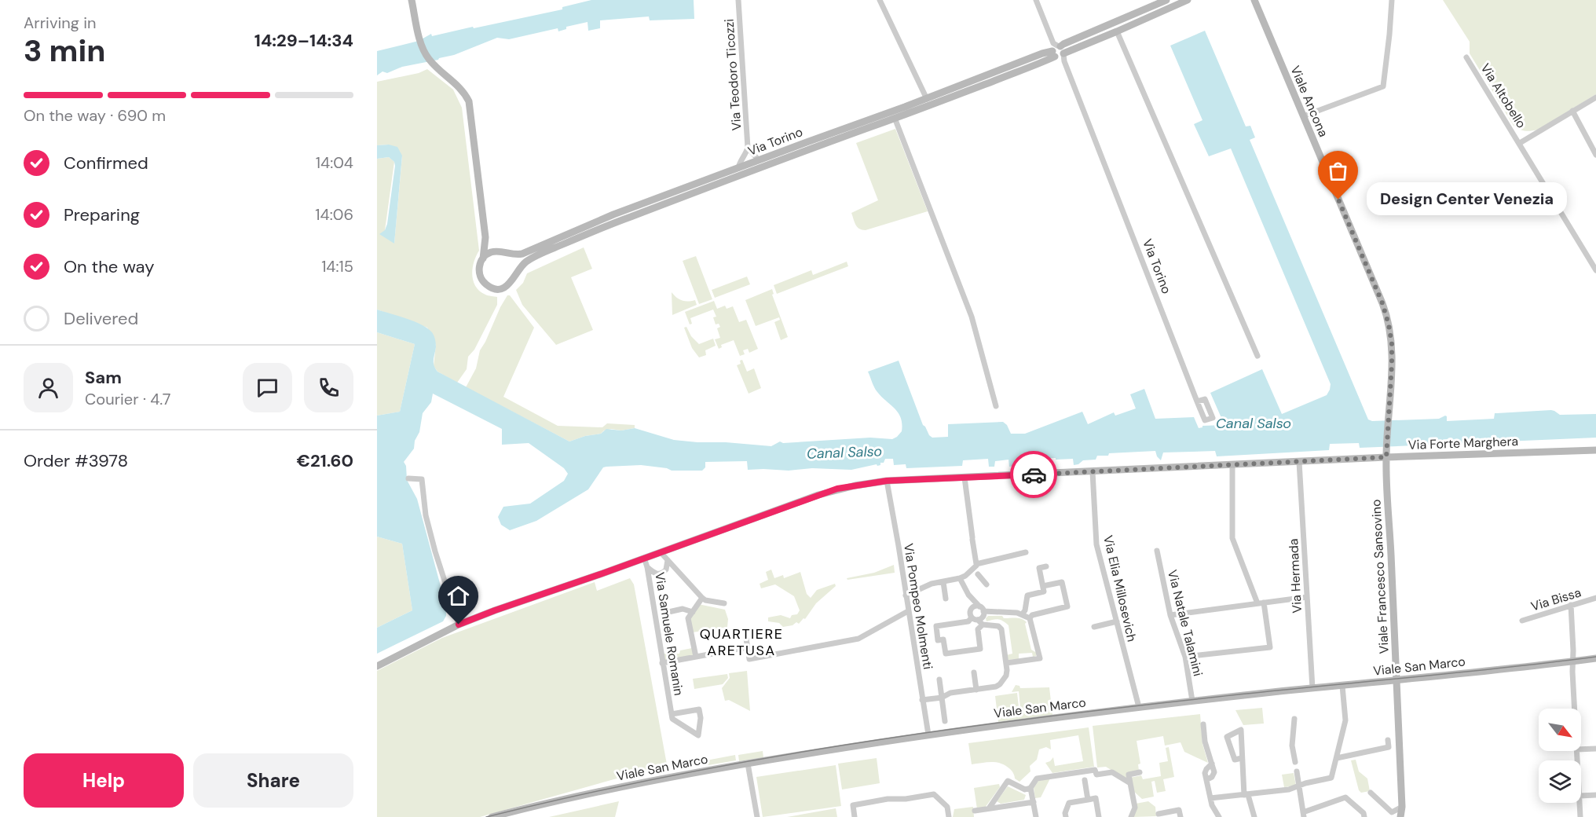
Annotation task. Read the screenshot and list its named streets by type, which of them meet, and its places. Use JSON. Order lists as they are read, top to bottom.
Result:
{
  "streets": {
    "street": [
      "Via Teodoro Ticozzi",
      "Via Altobello",
      "Viale Ancona",
      "Via Torino",
      "Via Forte Marghera",
      "Via Hermada",
      "Viale Francesco Sansovino",
      "Via Elia Millosevich",
      "Via Bissa",
      "Via Pompeo Molmenti",
      "Via Natale Talamini",
      "Via Samuele Romanin",
      "Viale San Marco"
    ]
  },
  "crossings": [
    ["Via Teodoro Ticozzi", "Via Torino"],
    ["Viale Ancona", "Via Forte Marghera"],
    ["Viale Ancona", "Viale Francesco Sansovino"],
    ["Via Forte Marghera", "Via Hermada"],
    ["Via Forte Marghera", "Viale Francesco Sansovino"],
    ["Via Forte Marghera", "Via Elia Millosevich"],
    ["Via Forte Marghera", "Via Pompeo Molmenti"],
    ["Via Forte Marghera", "Via Samuele Romanin"],
    ["Via Hermada", "Viale San Marco"],
    ["Viale Francesco Sansovino", "Viale San Marco"],
    ["Via Elia Millosevich", "Viale San Marco"],
    ["Via Pompeo Molmenti", "Viale San Marco"],
    ["Via Natale Talamini", "Viale San Marco"]
  ],
  "districts": ["QUARTIERE ARETUSA"],
  "water": ["Canal Salso"],
  "places": ["Design Center Venezia"],
  "north": "bottom right",
  "page": {
    "heading": ["3 min", "Arriving in", "14:29–14:34"],
    "panel": [
      "Sam",
      "Courier · 4.7",
      "Order #3978",
      "€21.60"
    ],
    "bar": "On the way · 690 m",
    "list": [
      ["Confirmed", "14:04"],
      ["Preparing", "14:06"],
      ["On the way", "14:15"],
      "Delivered"
    ],
    "bubble": "Design Center Venezia",
    "buttons": ["Help", "Share"]
  }
}
